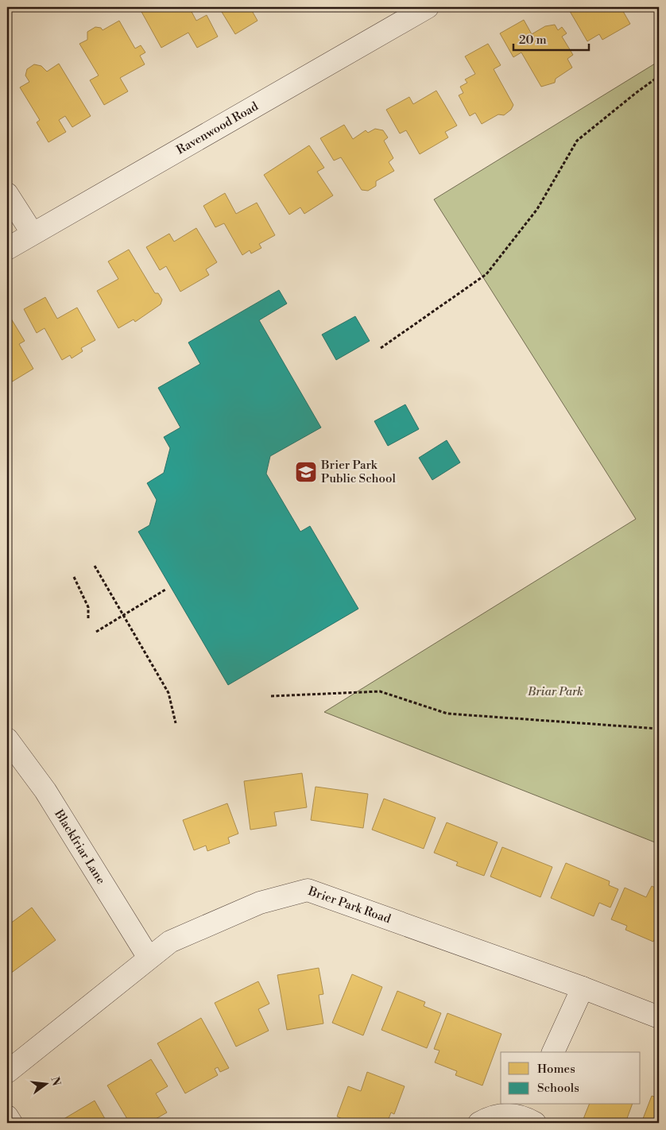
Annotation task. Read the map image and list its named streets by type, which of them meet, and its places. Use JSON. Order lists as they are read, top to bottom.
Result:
{
  "streets": {
    "street": ["Ravenwood Road", "Blackfriar Lane", "Brier Park Road"]
  },
  "crossings": [
    ["Blackfriar Lane", "Brier Park Road"]
  ],
  "parks": ["Briar Park"],
  "places": {
    "school or university": ["Brier Park Public School"]
  },
  "legend": ["Homes", "Schools"],
  "scale_bar": "20 m",
  "north": "right"
}
